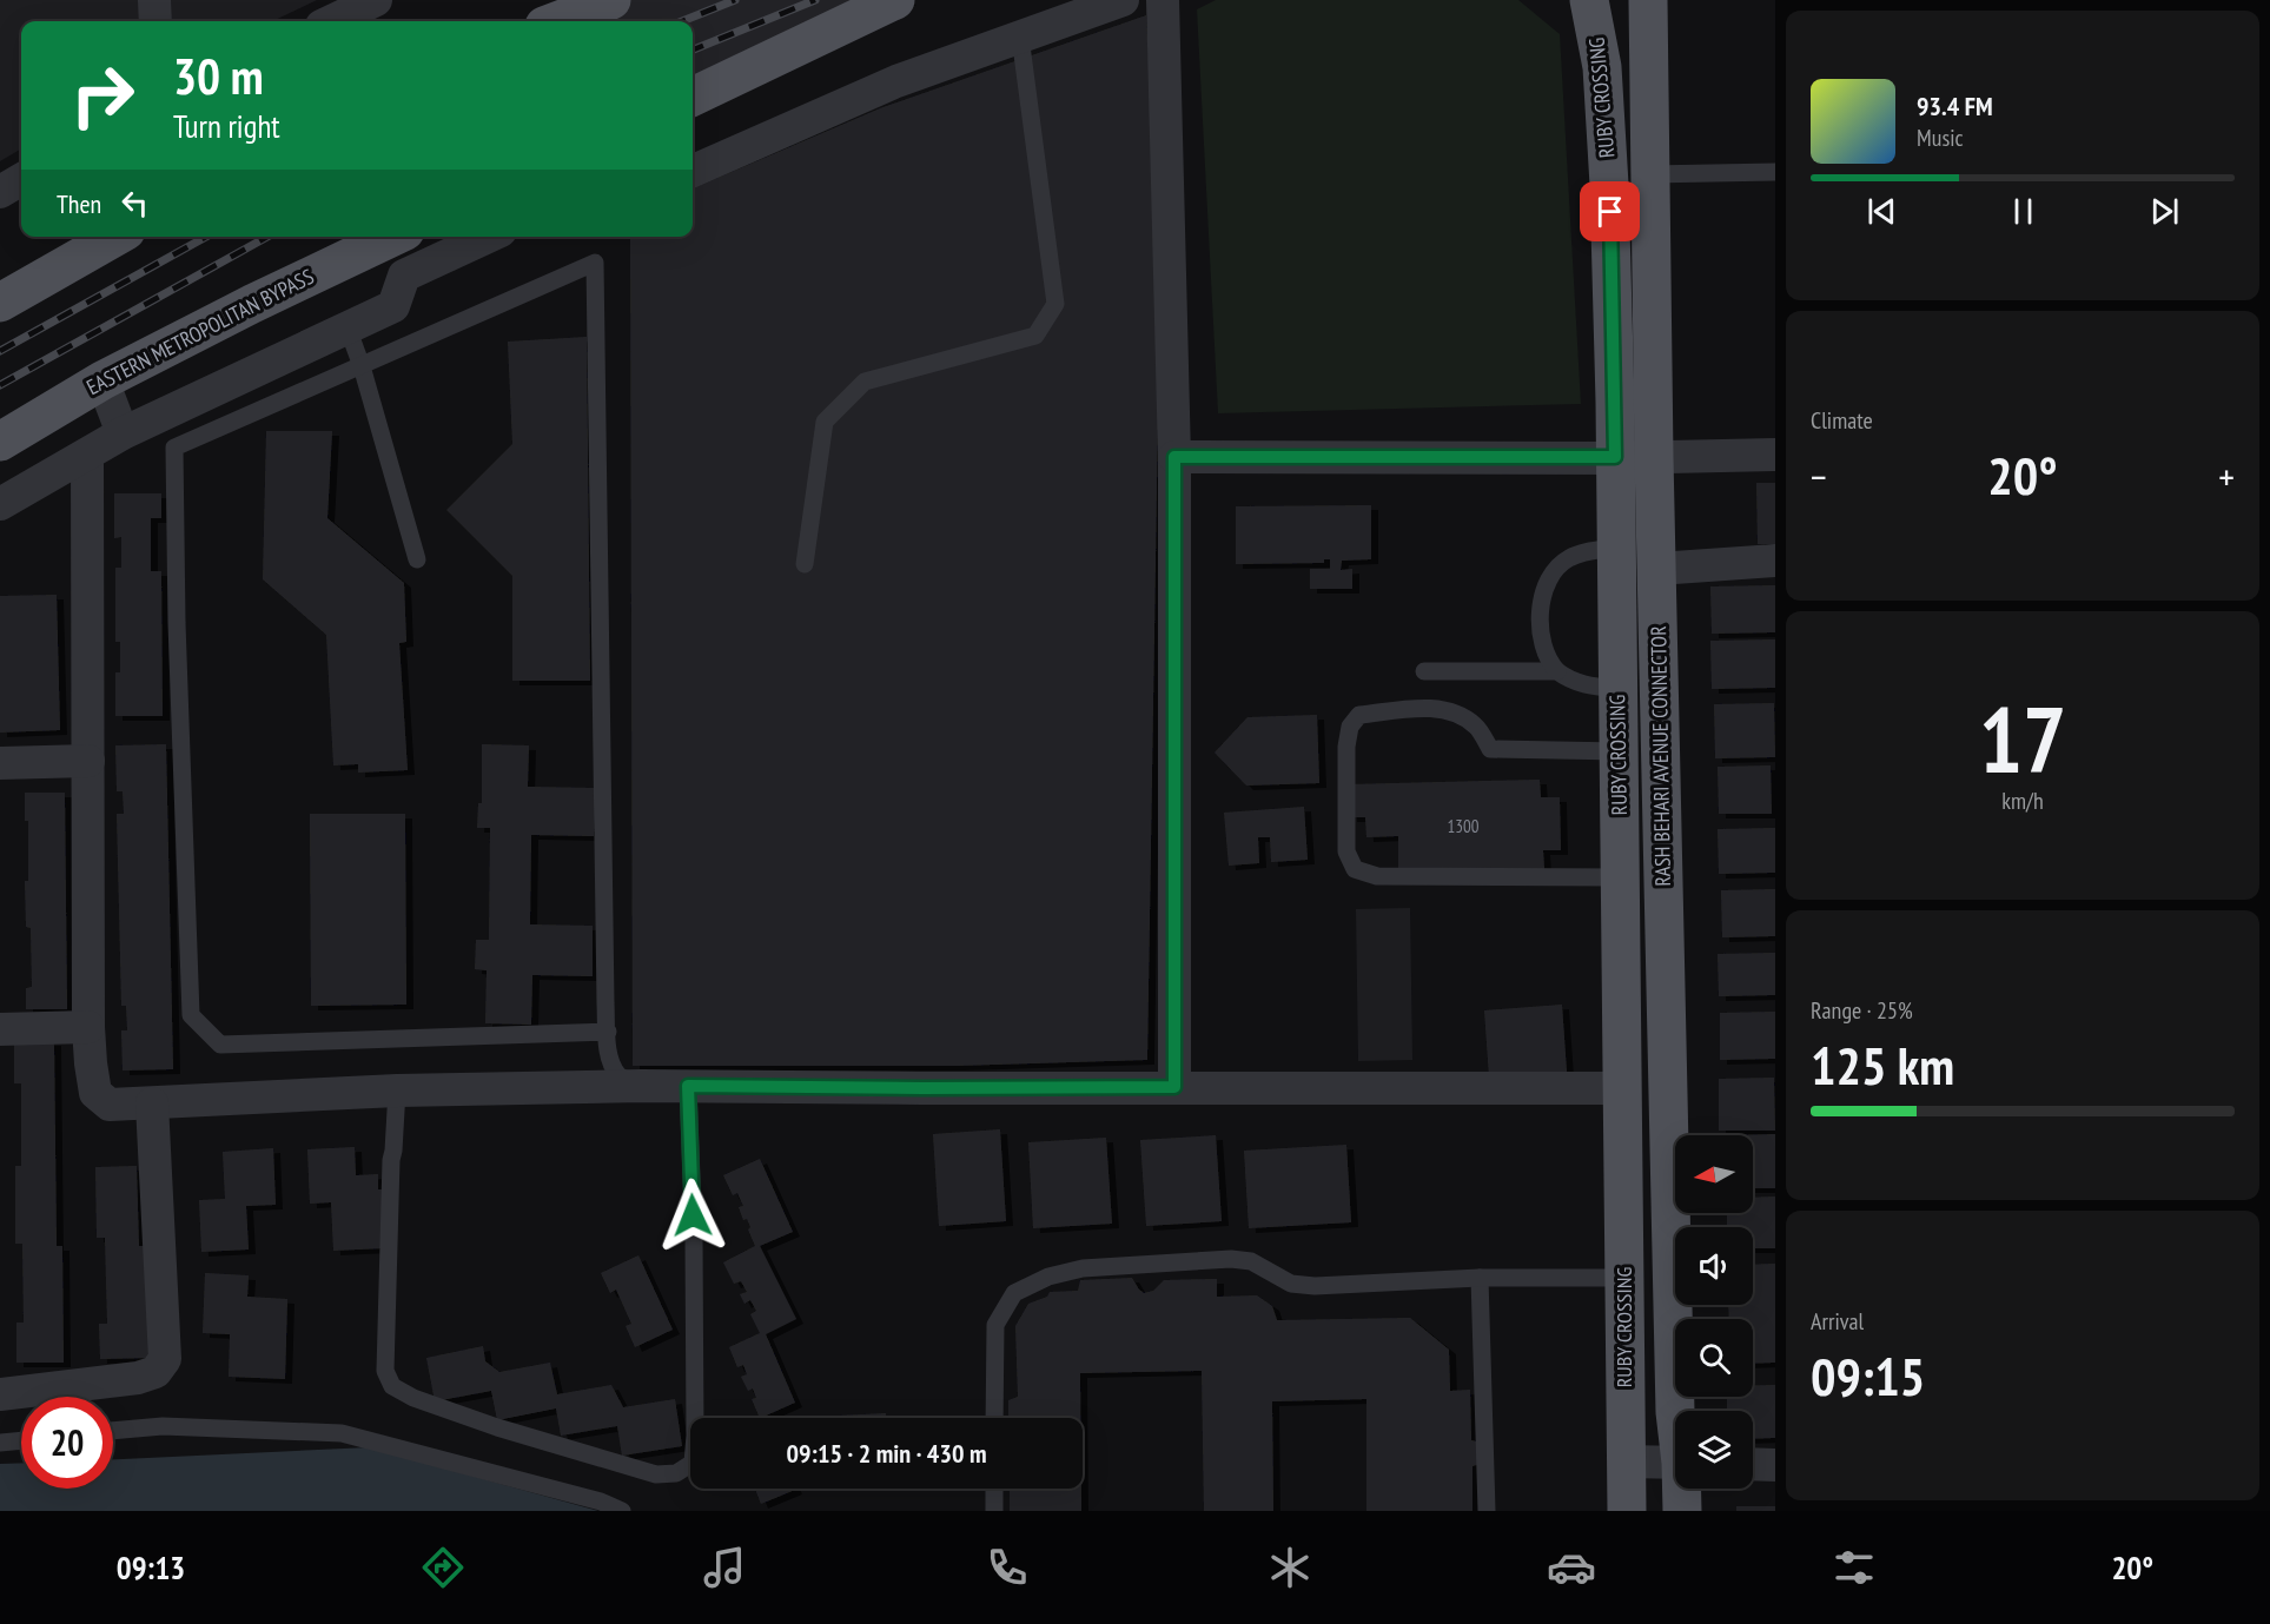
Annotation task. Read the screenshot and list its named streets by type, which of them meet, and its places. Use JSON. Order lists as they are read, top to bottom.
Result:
{
  "streets": {
    "main road": ["RUBY CROSSING", "EASTERN METROPOLITAN BYPASS", "RASH BEHARI AVENUE CONNECTOR"]
  },
  "house_numbers": ["1300"],
  "north": "left",
  "page": {
    "turn": ["30 m", "Turn right"],
    "song": ["93.4 FM", "Music"],
    "then": "Then",
    "tile": [
      "Climate",
      ["17", "km/h"],
      ["Range · 25%", "125 km"],
      ["Arrival", "09:15"]
    ],
    "heat": ["−", "20°", "+"],
    "limit": "20",
    "trip": "09:15 · 2 min · 430 m",
    "tabs": ["09:13", "20°"]
  }
}
